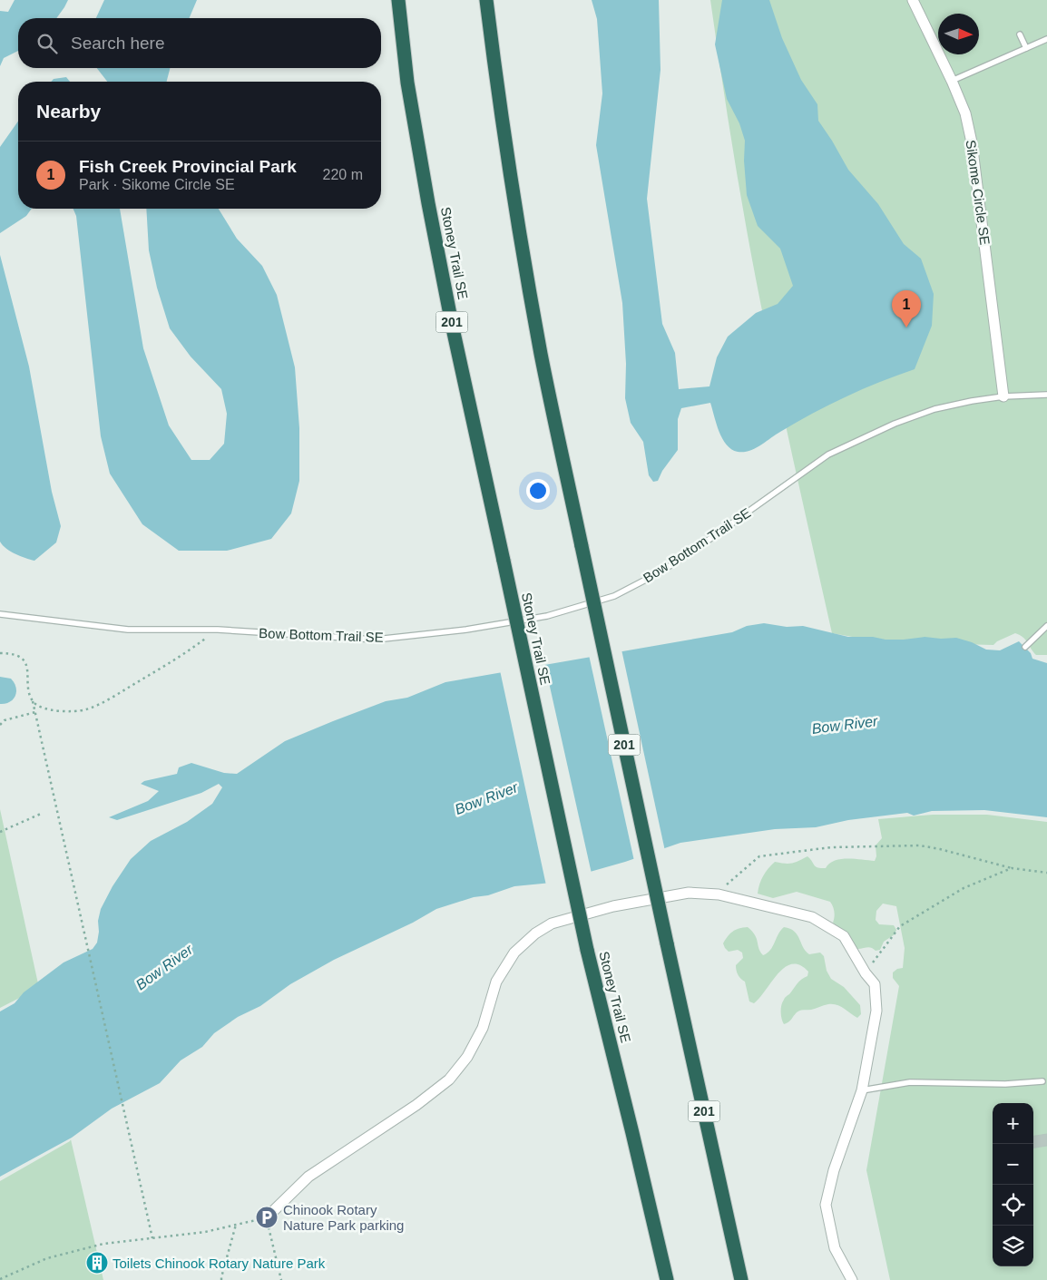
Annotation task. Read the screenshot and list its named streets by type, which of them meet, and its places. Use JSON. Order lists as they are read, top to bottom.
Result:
{
  "streets": {
    "highway": ["Stoney Trail SE", "201"],
    "street": ["Sikome Circle SE"],
    "lane": ["Bow Bottom Trail SE"]
  },
  "crossings": [
    ["Sikome Circle SE", "Bow Bottom Trail SE"]
  ],
  "water": ["Bow River"],
  "places": {
    "parking": ["Chinook Rotary Nature Park parking"],
    "building": ["Toilets Chinook Rotary Nature Park"]
  },
  "north": "right",
  "page": {
    "search": "Search here",
    "heading": "Nearby",
    "list": [
      {
        "mark": "1",
        "name": "Fish Creek Provincial Park",
        "note": "Park · Sikome Circle SE",
        "value": "220 m"
      }
    ],
    "pins": "1",
    "map_buttons": ["+", "−"]
  }
}
